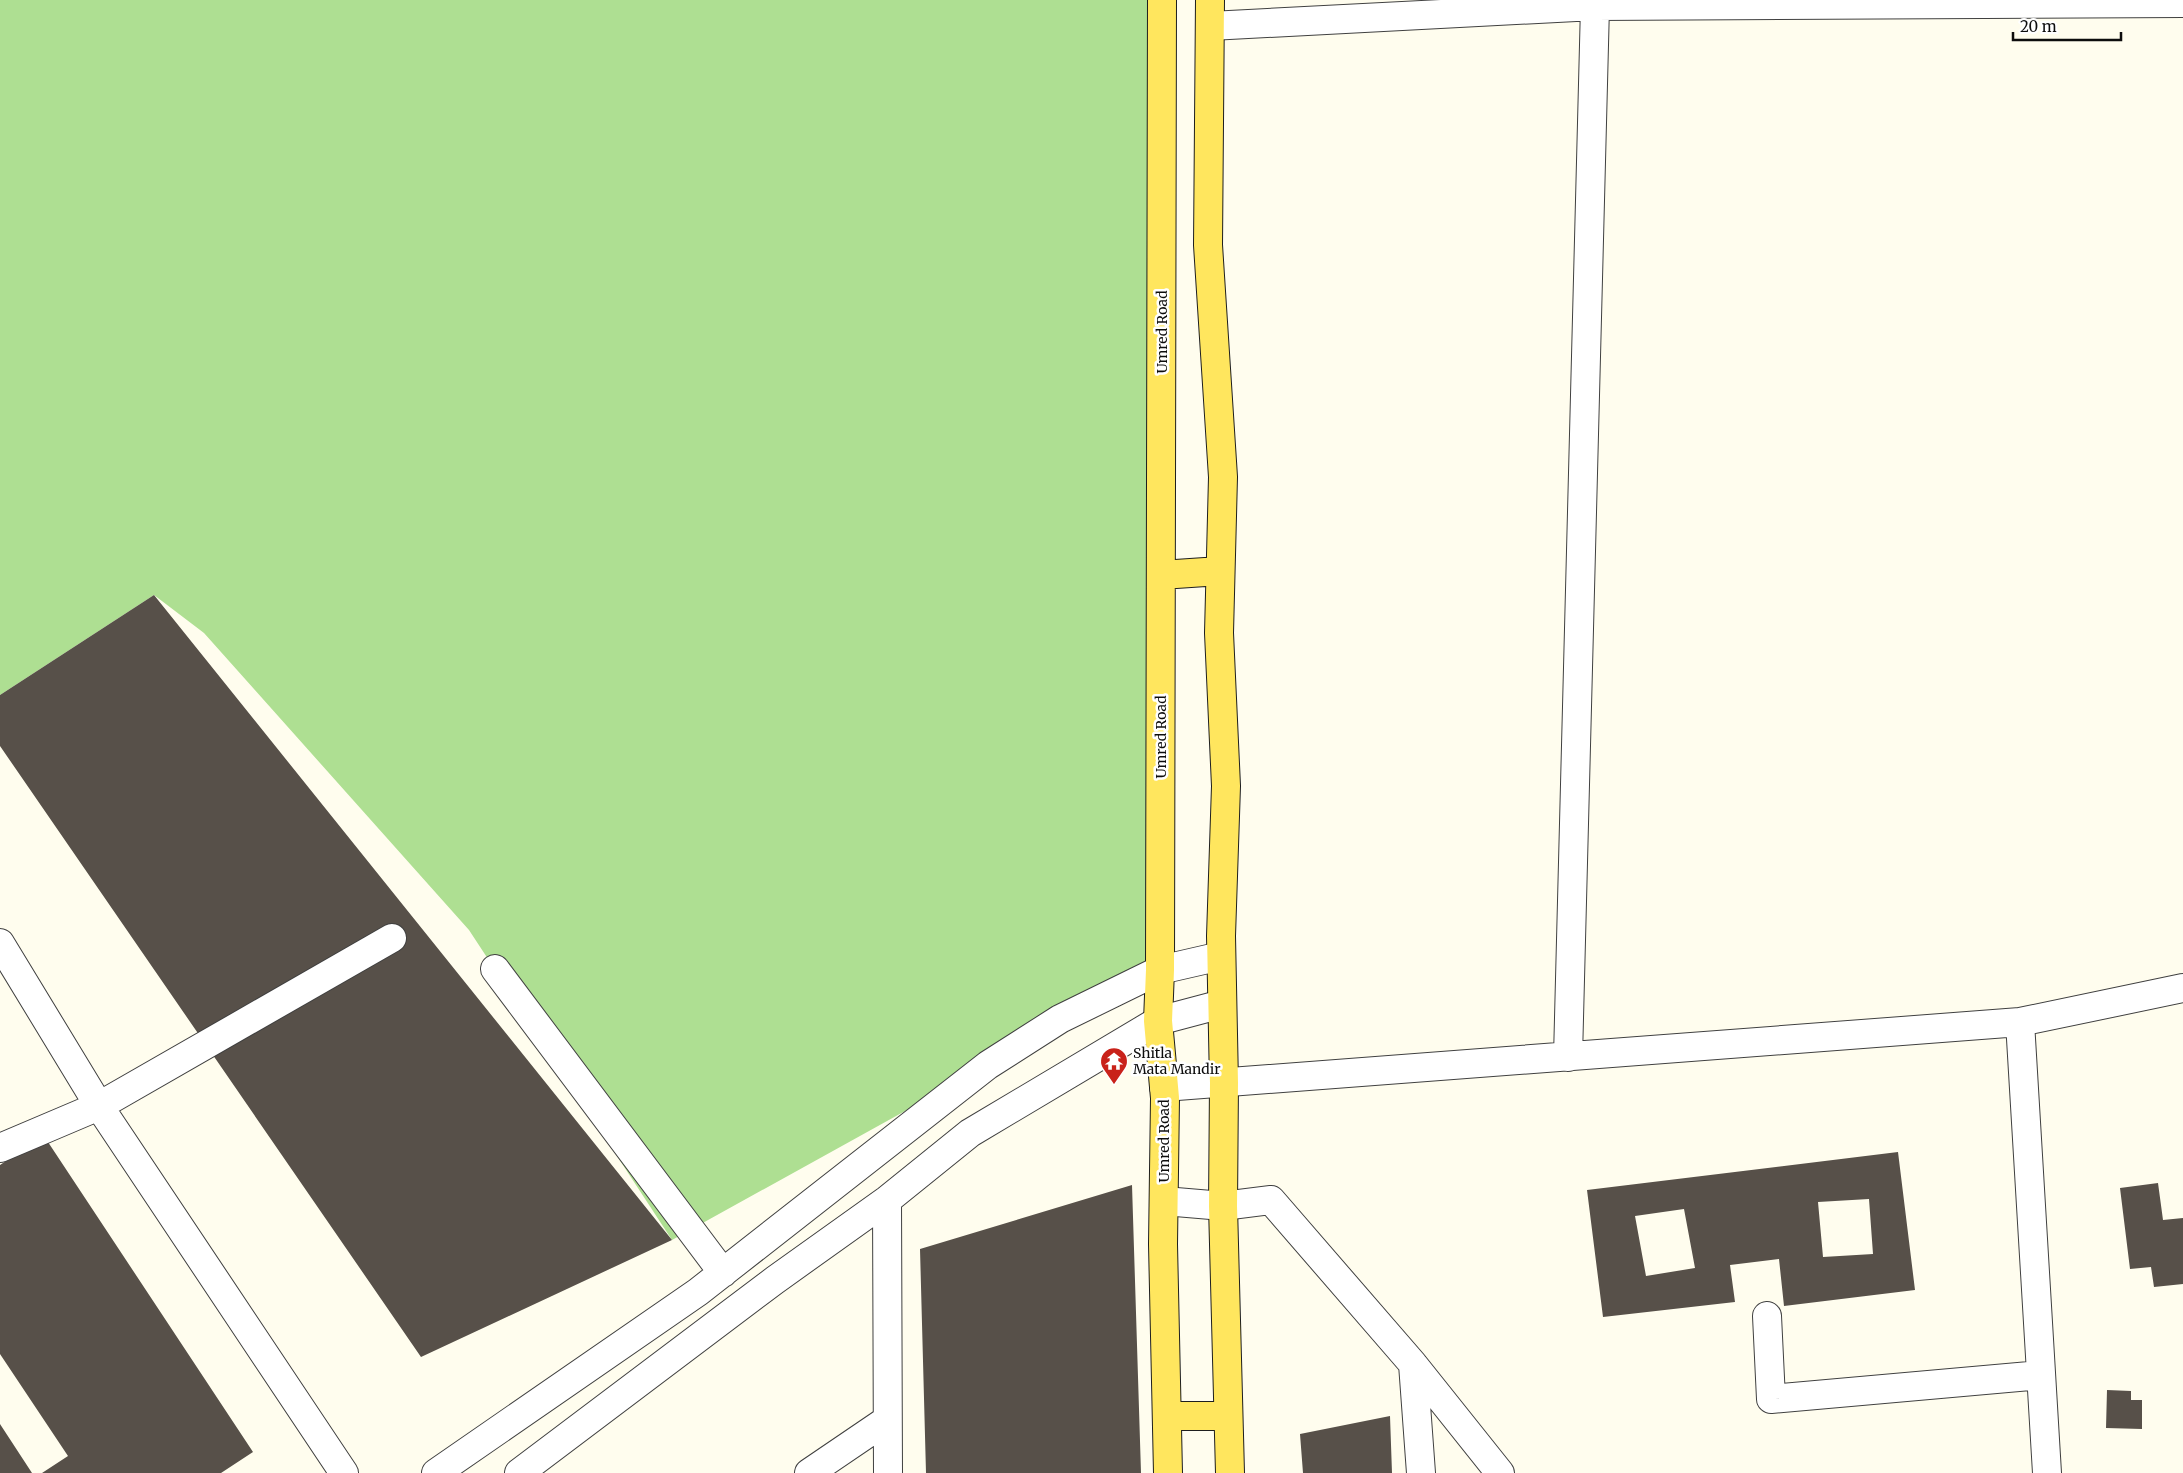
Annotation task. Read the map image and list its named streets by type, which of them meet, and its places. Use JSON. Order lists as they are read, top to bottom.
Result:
{
  "streets": {
    "main road": ["Umred Road"]
  },
  "places": {
    "temple": ["Shitla Mata Mandir"]
  },
  "scale_bar": "20 m"
}
